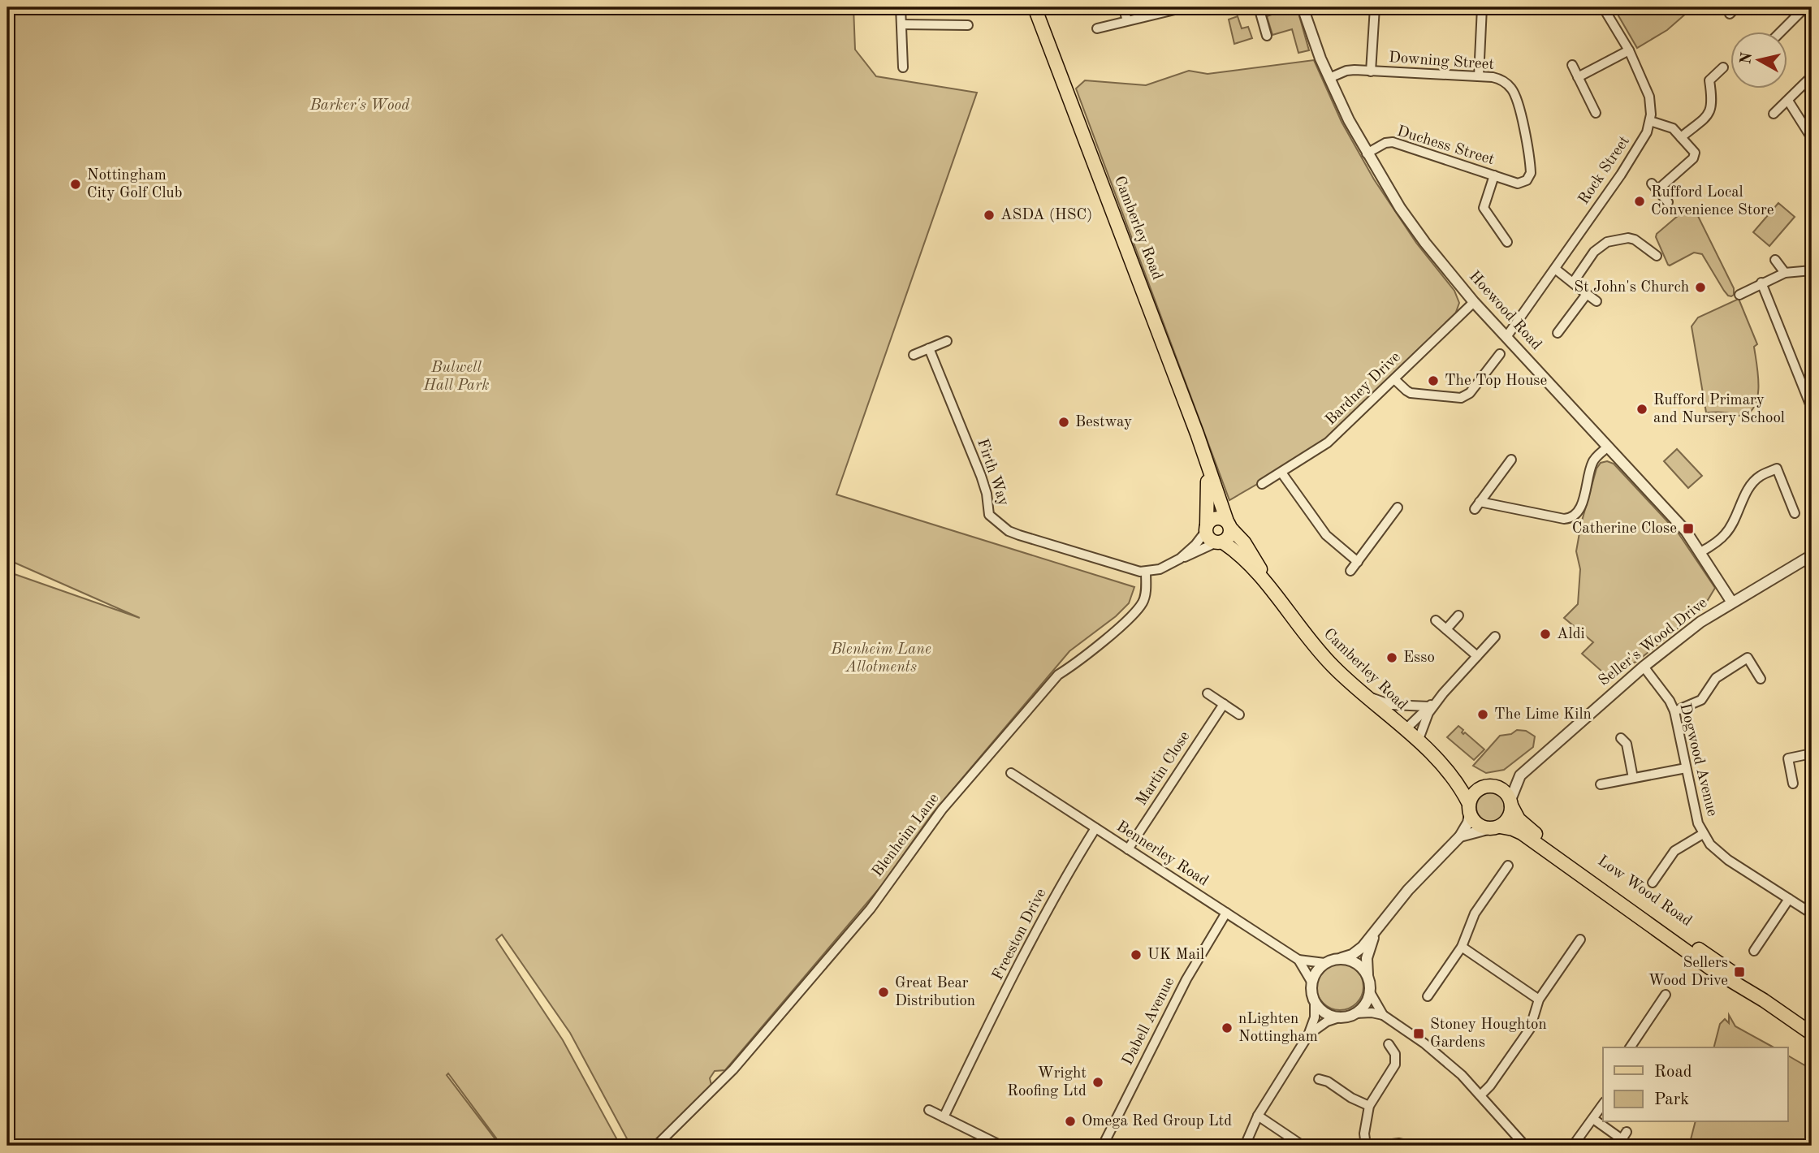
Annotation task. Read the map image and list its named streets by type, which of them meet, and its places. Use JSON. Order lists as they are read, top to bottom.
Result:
{
  "streets": {
    "main road": ["Camberley Road", "Low Wood Road"],
    "street": [
      "Downing Street",
      "Duchess Street",
      "Rock Street",
      "Hoewood Road",
      "Bardney Drive",
      "Firth Way",
      "Seller's Wood Drive",
      "Dogwood Avenue",
      "Martin Close",
      "Blenheim Lane",
      "Bennerley Road",
      "Freeston Drive",
      "Dabell Avenue"
    ]
  },
  "crossings": [
    ["Downing Street", "Duchess Street"],
    ["Downing Street", "Hoewood Road"],
    ["Duchess Street", "Hoewood Road"],
    ["Rock Street", "Hoewood Road"],
    ["Camberley Road", "Seller's Wood Drive"],
    ["Camberley Road", "Low Wood Road"],
    ["Hoewood Road", "Bardney Drive"],
    ["Hoewood Road", "Seller's Wood Drive"],
    ["Firth Way", "Blenheim Lane"],
    ["Seller's Wood Drive", "Dogwood Avenue"],
    ["Seller's Wood Drive", "Low Wood Road"],
    ["Martin Close", "Bennerley Road"],
    ["Bennerley Road", "Freeston Drive"],
    ["Bennerley Road", "Dabell Avenue"]
  ],
  "parks": ["Barker's Wood", "Bulwell Hall Park", "Blenheim Lane Allotments"],
  "places": {
    "other": [
      "Nottingham City Golf Club",
      "Rufford Local Convenience Store",
      "ASDA (HSC)",
      "St John's Church",
      "The Top House",
      "Rufford Primary and Nursery School",
      "Bestway",
      "Aldi",
      "Esso",
      "The Lime Kiln",
      "UK Mail",
      "Great Bear Distribution",
      "nLighten Nottingham",
      "Wright Roofing Ltd",
      "Omega Red Group Ltd"
    ],
    "transit": ["Catherine Close", "Sellers Wood Drive", "Stoney Houghton Gardens"]
  },
  "legend": ["Road", "Park"],
  "north": "left"
}
